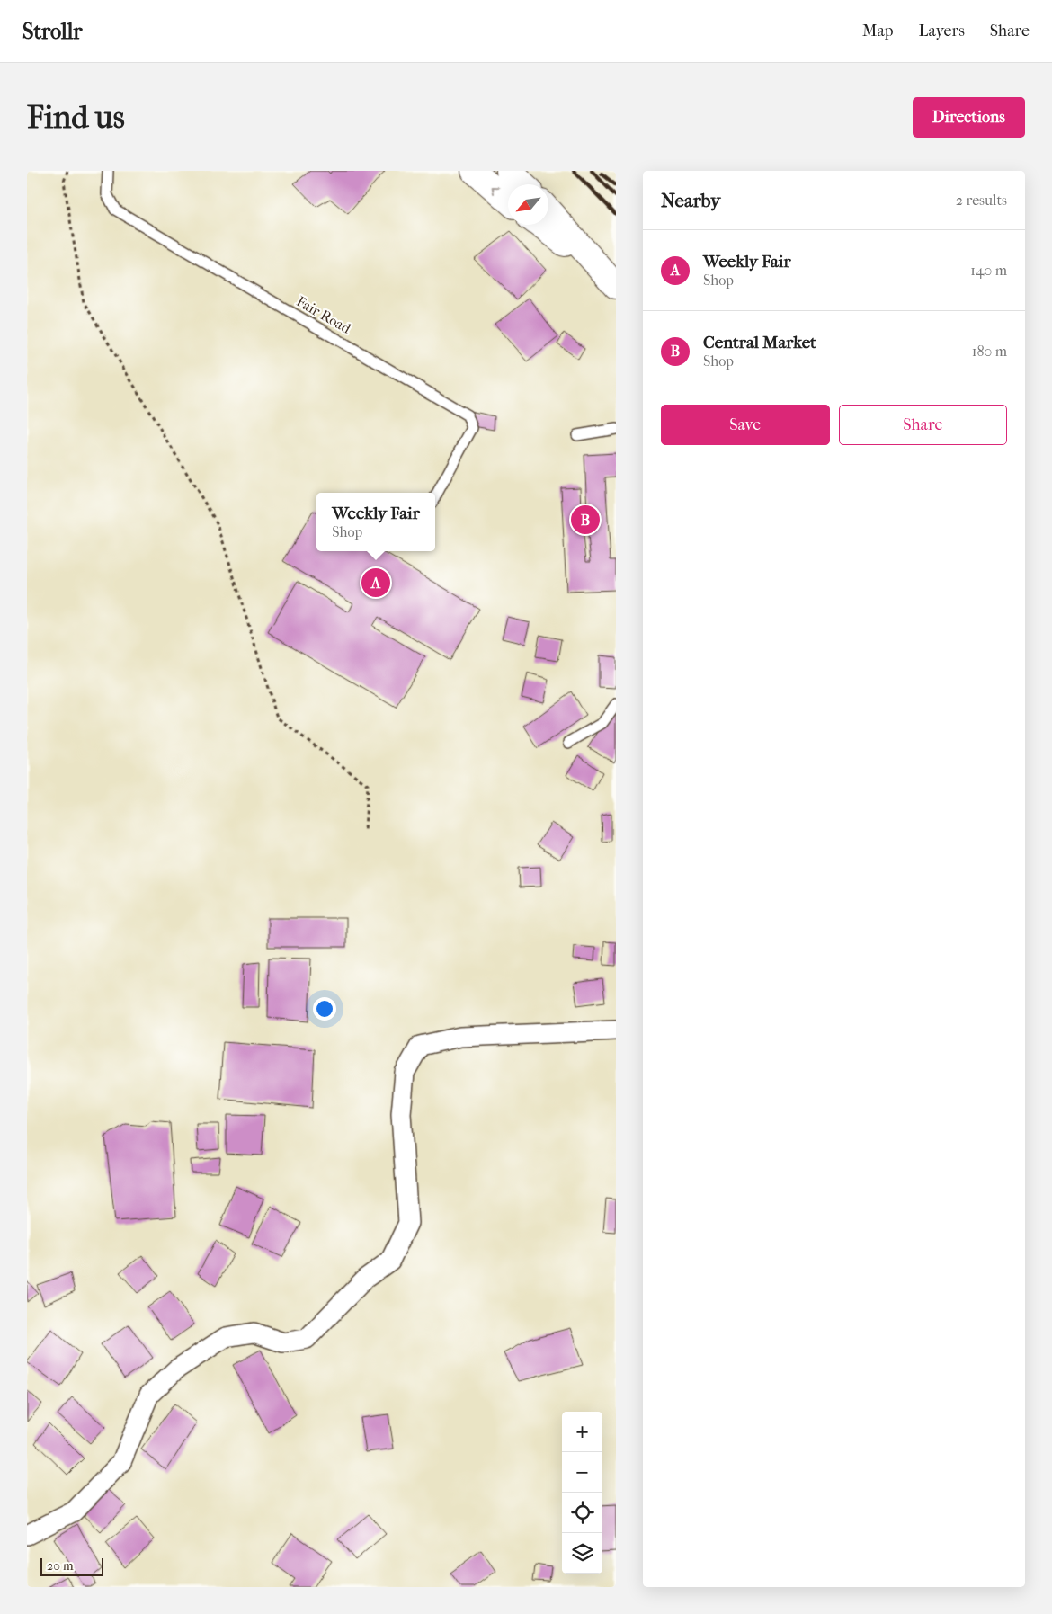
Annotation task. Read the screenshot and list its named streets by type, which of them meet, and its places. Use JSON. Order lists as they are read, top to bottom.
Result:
{
  "streets": {
    "lane": ["Fair Road"]
  },
  "scale_bar": "20 m",
  "north": "bottom left",
  "page": {
    "header": "Strollr",
    "nav": ["Map", "Layers", "Share"],
    "buttons": [
      "Directions",
      ["Save", "Share"]
    ],
    "title": "Find us",
    "heading": ["Nearby", "2 results"],
    "list": [
      {
        "mark": "A",
        "name": "Weekly Fair",
        "note": "Shop",
        "value": "140 m"
      },
      {
        "mark": "B",
        "name": "Central Market",
        "note": "Shop",
        "value": "180 m"
      }
    ],
    "popup": ["Weekly Fair", "Shop"],
    "pins": ["B", "A"],
    "map_buttons": ["+", "−"],
    "scale": "20 m"
  }
}
